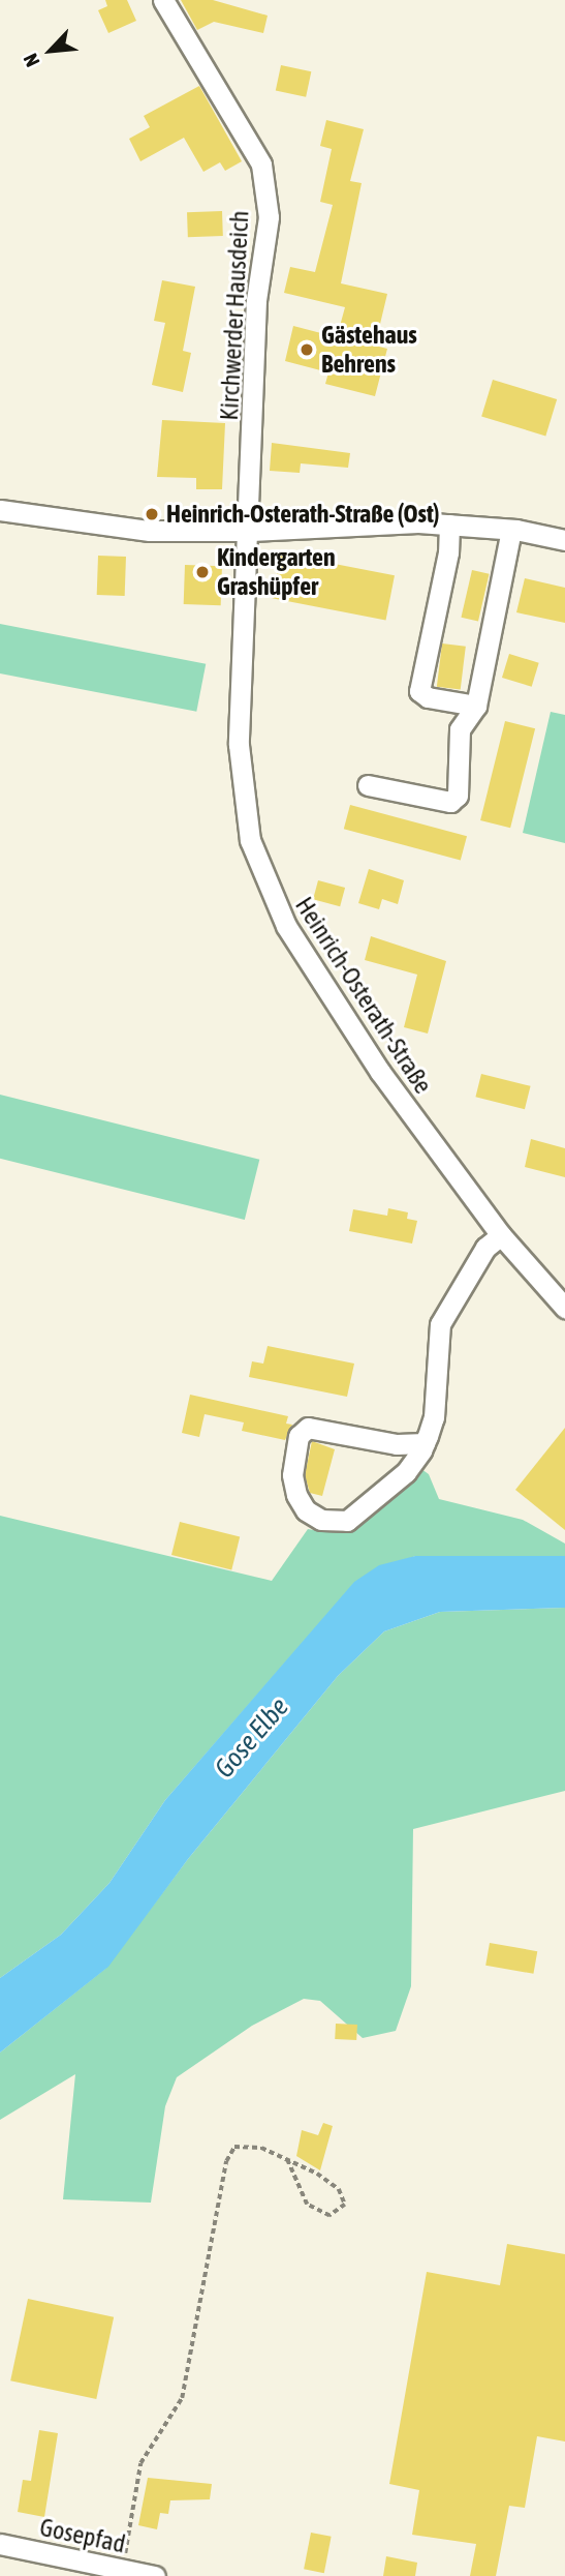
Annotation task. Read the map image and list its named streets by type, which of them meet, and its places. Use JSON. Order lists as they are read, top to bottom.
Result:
{
  "streets": {
    "street": ["Kirchwerder Hausdeich", "Heinrich-Osterath-Straße", "Gosepfad"]
  },
  "crossings": [
    ["Kirchwerder Hausdeich", "Heinrich-Osterath-Straße"]
  ],
  "water": ["Gose Elbe"],
  "places": ["Gästehaus Behrens", "Heinrich-Osterath-Straße (Ost)", "Kindergarten Grashüpfer"],
  "north": "bottom left"
}
